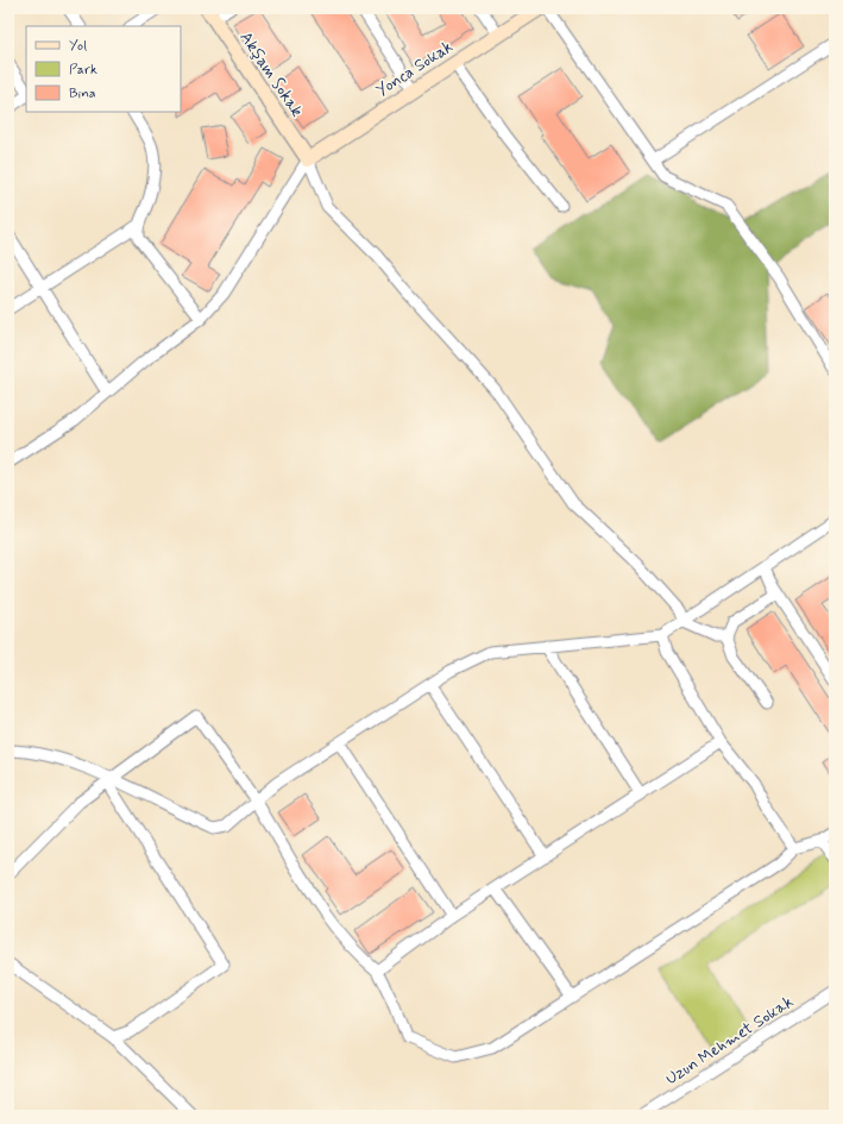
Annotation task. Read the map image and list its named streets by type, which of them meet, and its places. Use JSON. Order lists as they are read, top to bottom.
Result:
{
  "streets": {
    "street": ["Yonca Sokak", "Akşam Sokak", "Uzun Mehmet Sokak"]
  },
  "crossings": [
    ["Yonca Sokak", "Akşam Sokak"]
  ],
  "legend": ["Yol", "Park", "Bina"]
}
